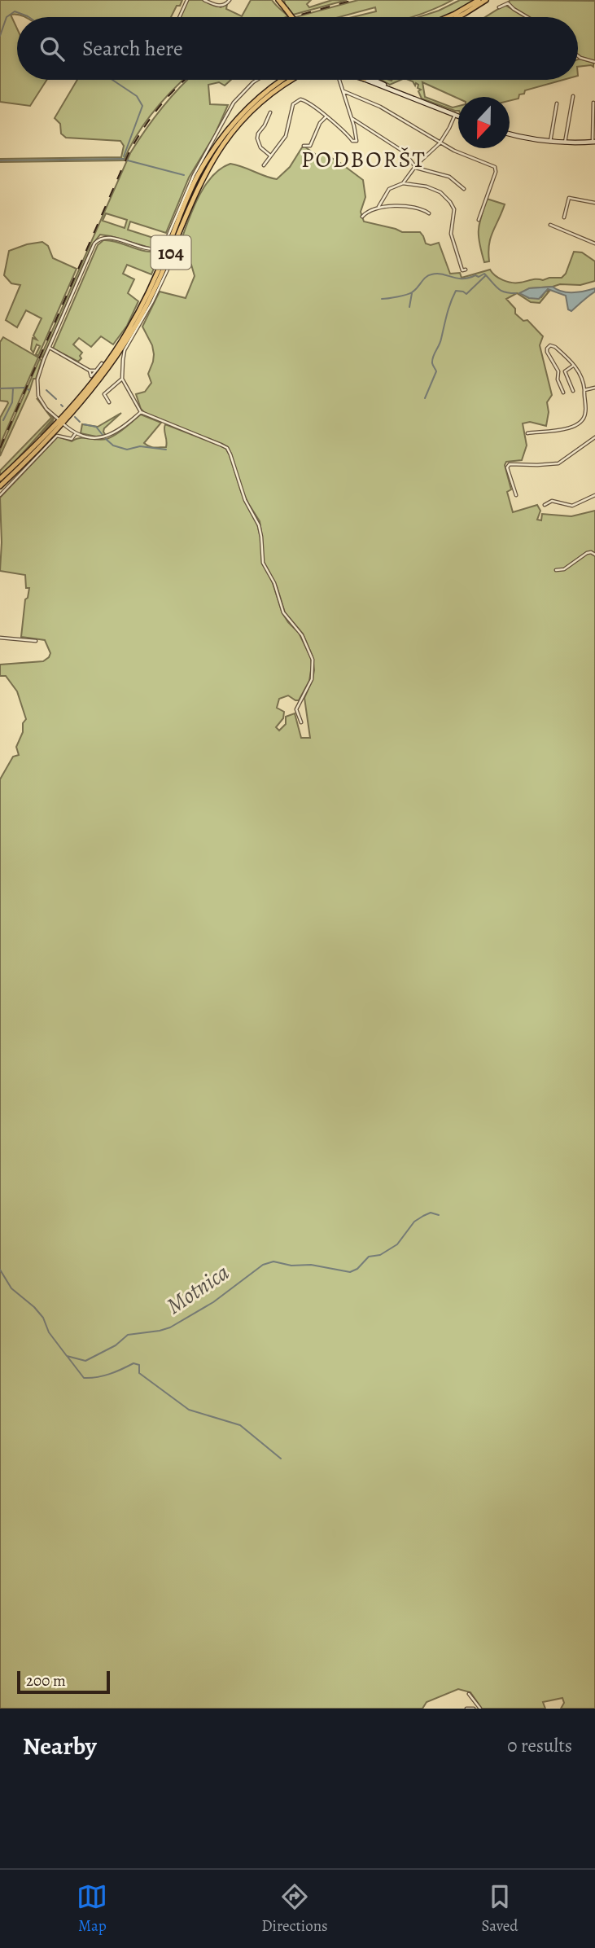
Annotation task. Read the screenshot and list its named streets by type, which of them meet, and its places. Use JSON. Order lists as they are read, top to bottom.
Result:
{
  "streets": {
    "main road": ["104"]
  },
  "districts": ["PODBORŠT"],
  "water": ["Motnica"],
  "scale_bar": "200 m",
  "north": "bottom",
  "page": {
    "search": "Search here",
    "scale": "200 m",
    "heading": ["Nearby", "0 results"],
    "nav": ["Map", "Directions", "Saved"]
  }
}
